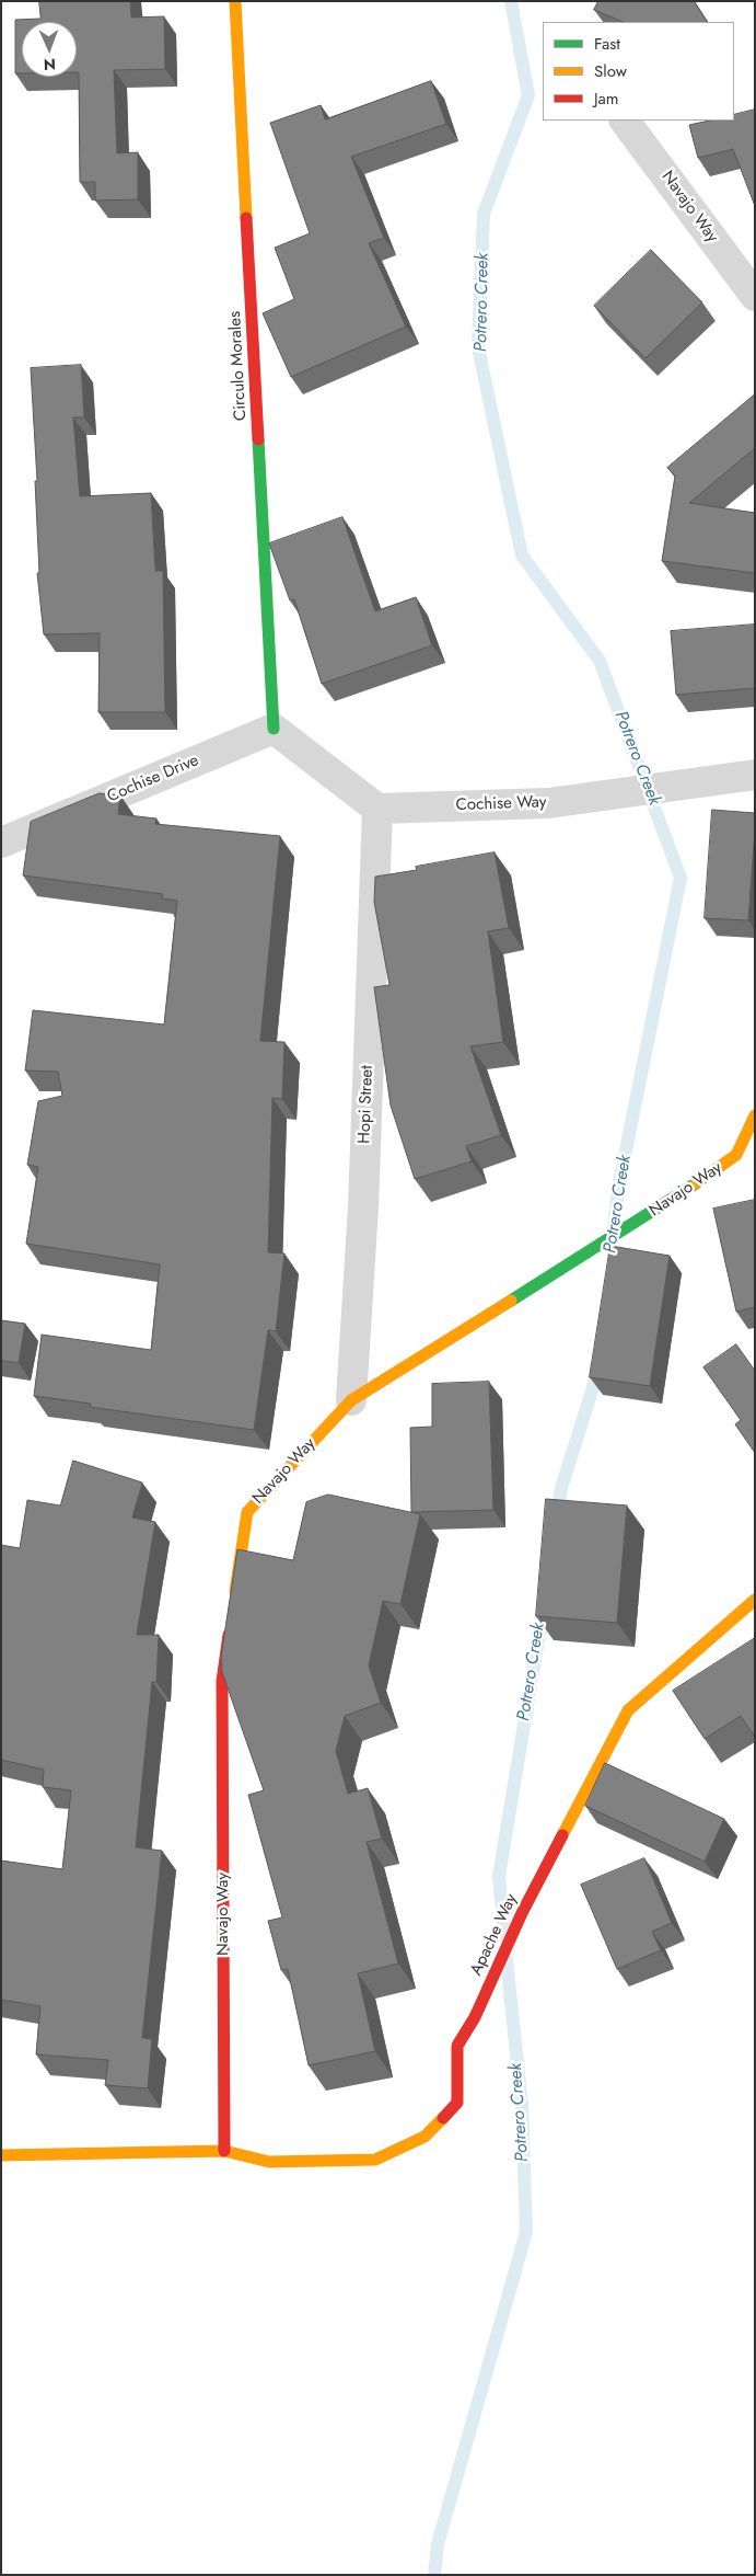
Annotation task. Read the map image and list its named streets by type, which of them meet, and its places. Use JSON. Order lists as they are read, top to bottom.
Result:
{
  "streets": {
    "street": [
      "Navajo Way",
      "Circulo Morales",
      "Cochise Drive",
      "Cochise Way",
      "Hopi Street",
      "Apache Way"
    ]
  },
  "crossings": [
    ["Navajo Way", "Hopi Street"],
    ["Navajo Way", "Apache Way"],
    ["Circulo Morales", "Cochise Drive"],
    ["Cochise Way", "Hopi Street"]
  ],
  "water": ["Potrero Creek"],
  "legend": ["Fast", "Slow", "Jam"],
  "north": "bottom"
}
